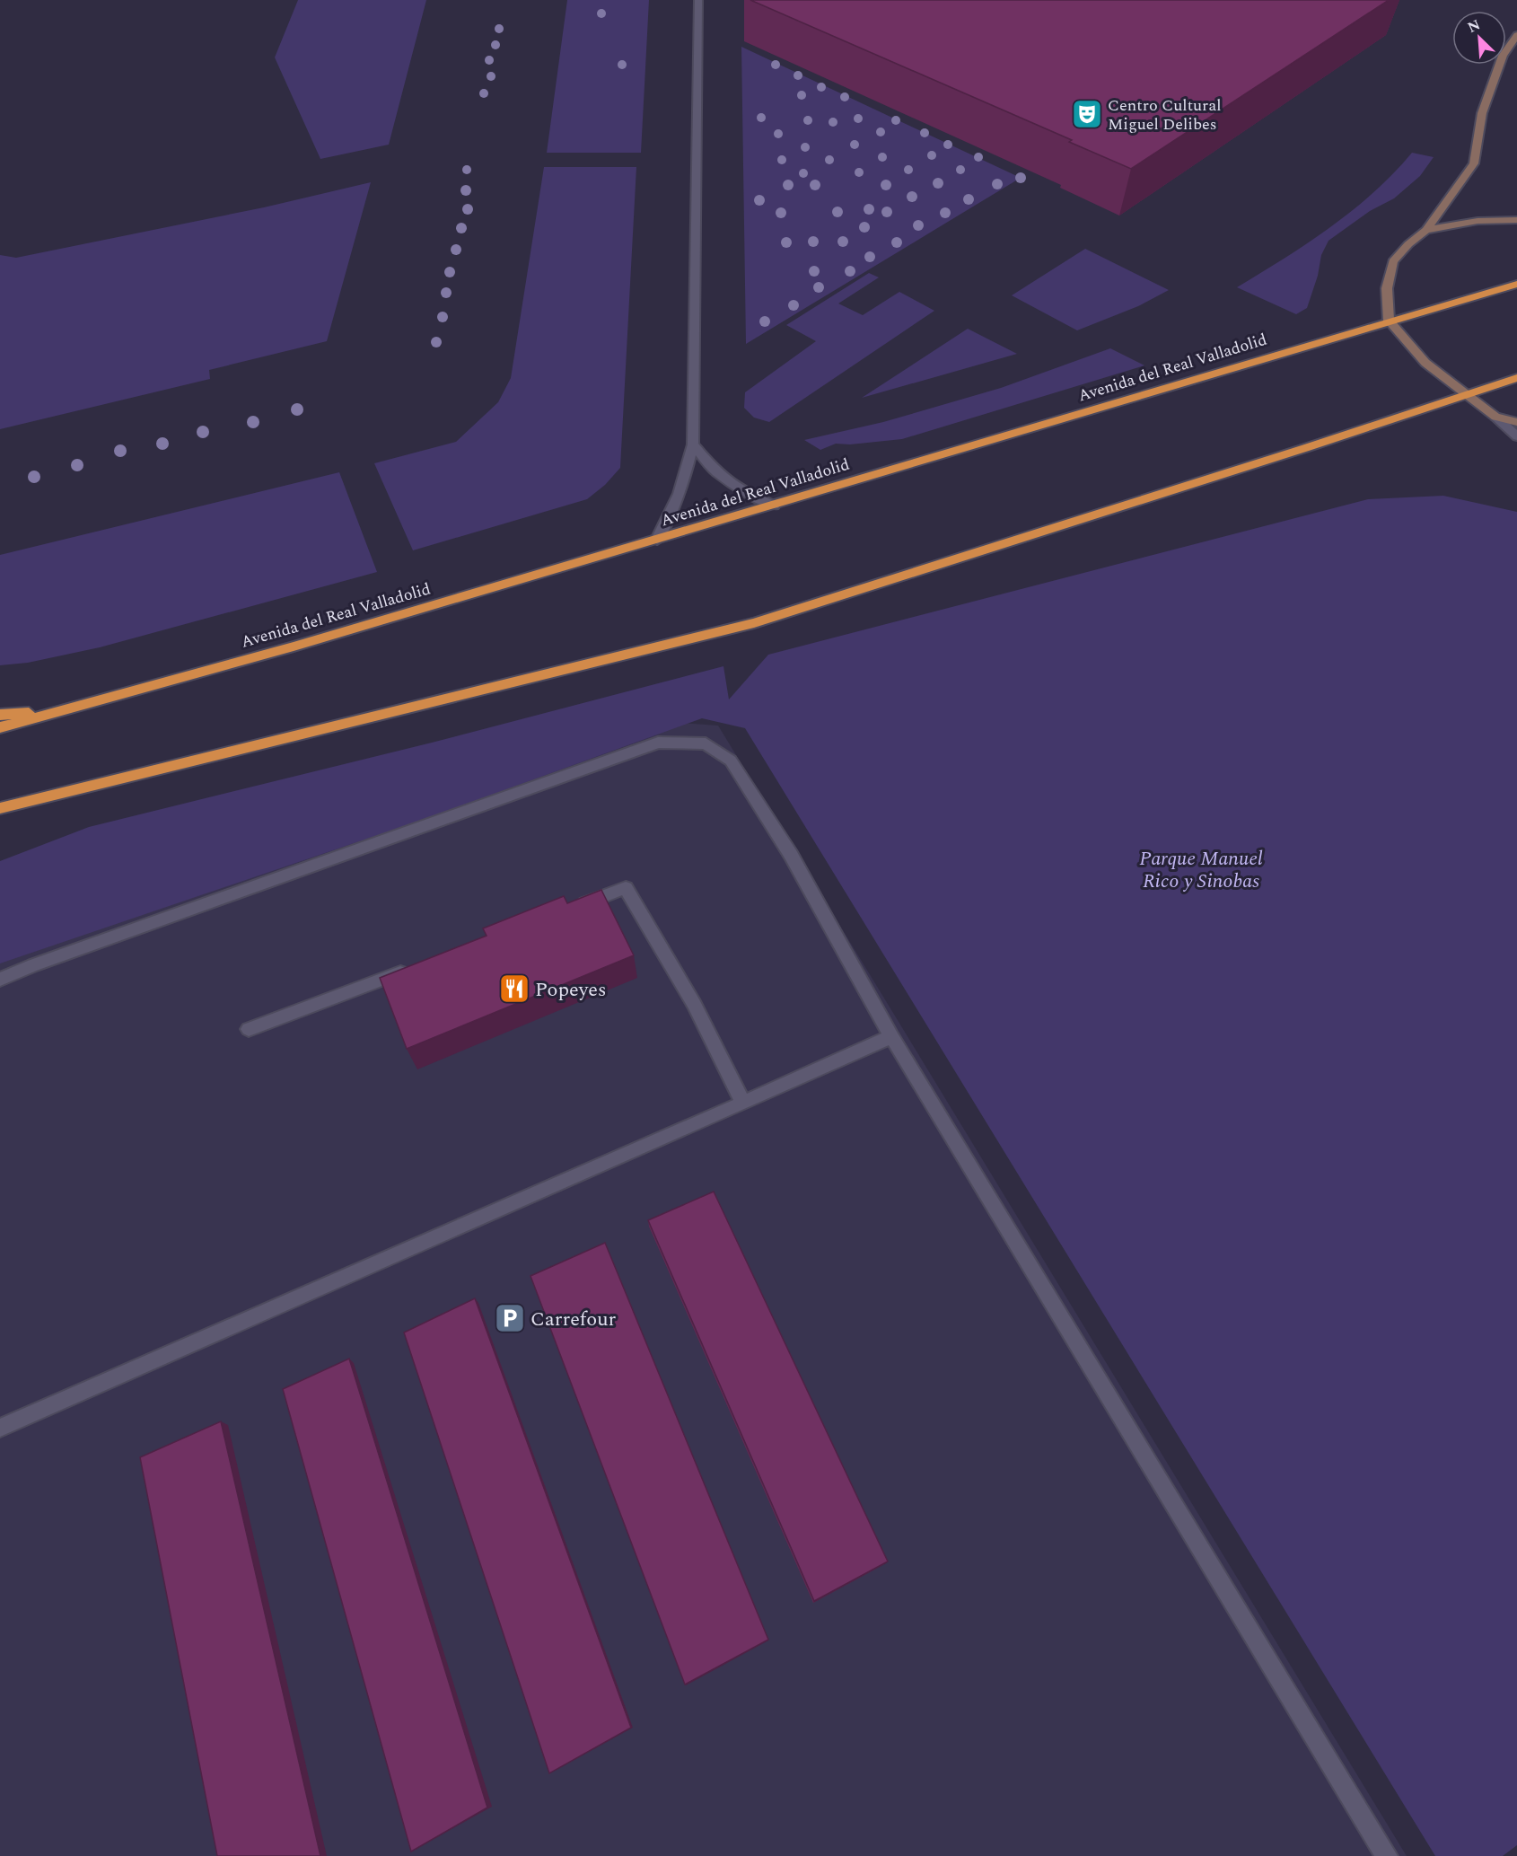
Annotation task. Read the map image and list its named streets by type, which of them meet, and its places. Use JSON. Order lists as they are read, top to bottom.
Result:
{
  "streets": {
    "highway": ["Avenida del Real Valladolid"]
  },
  "parks": ["Parque Manuel Rico y Sinobas"],
  "places": {
    "theatre": ["Centro Cultural Miguel Delibes"],
    "restaurant": ["Popeyes"],
    "parking": ["Carrefour"]
  },
  "north": "top left"
}
